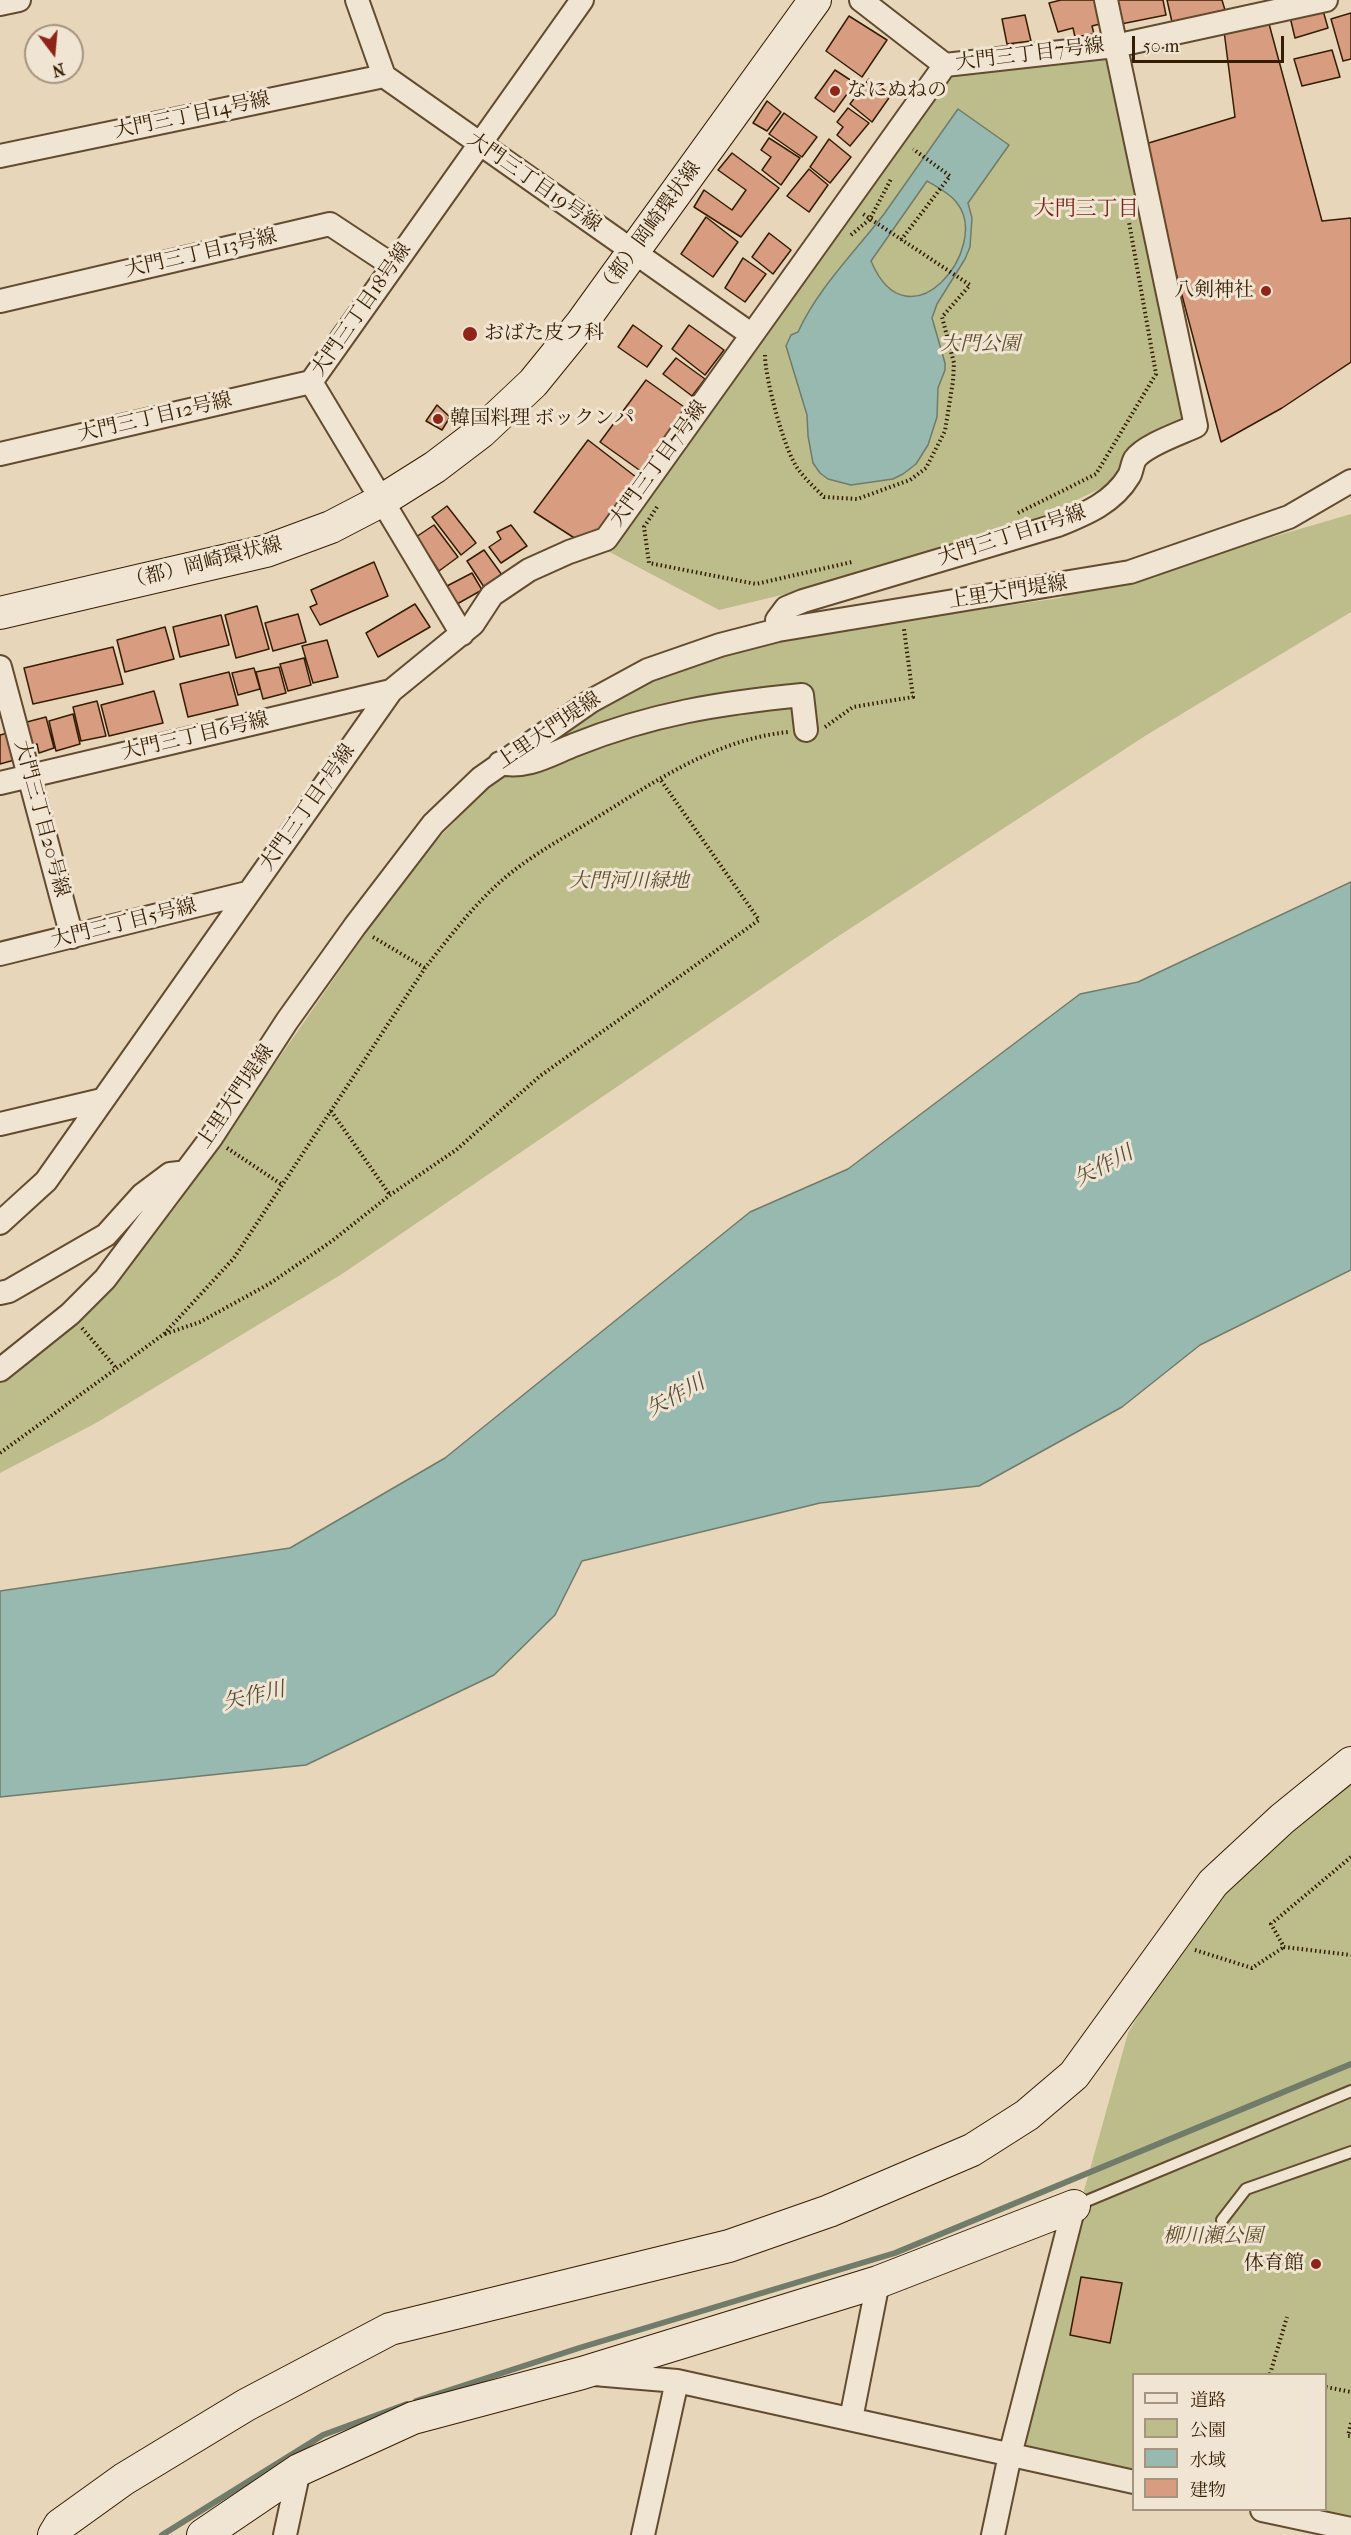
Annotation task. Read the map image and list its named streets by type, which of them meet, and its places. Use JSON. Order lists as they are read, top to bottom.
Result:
{
  "streets": {
    "street": [
      "大門三丁目7号線",
      "大門三丁目14号線",
      "大門三丁目19号線",
      "（都）岡崎環状線",
      "大門三丁目13号線",
      "大門三丁目18号線",
      "大門三丁目12号線",
      "大門三丁目11号線",
      "上里大門堤線",
      "大門三丁目6号線",
      "大門三丁目20号線",
      "大門三丁目5号線"
    ]
  },
  "crossings": [
    ["大門三丁目7号線", "大門三丁目19号線"],
    ["大門三丁目7号線", "大門三丁目18号線"],
    ["大門三丁目7号線", "大門三丁目11号線"],
    ["大門三丁目7号線", "大門三丁目6号線"],
    ["大門三丁目7号線", "大門三丁目5号線"],
    ["大門三丁目14号線", "大門三丁目19号線"],
    ["大門三丁目19号線", "（都）岡崎環状線"],
    ["大門三丁目19号線", "大門三丁目18号線"],
    ["（都）岡崎環状線", "大門三丁目18号線"],
    ["大門三丁目13号線", "大門三丁目18号線"],
    ["大門三丁目18号線", "大門三丁目12号線"],
    ["大門三丁目11号線", "上里大門堤線"],
    ["大門三丁目6号線", "大門三丁目20号線"],
    ["大門三丁目20号線", "大門三丁目5号線"]
  ],
  "districts": ["大門三丁目"],
  "water": ["矢作川"],
  "parks": ["大門公園", "大門河川緑地", "柳川瀬公園"],
  "places": [
    "なにぬねの",
    "八剣神社",
    "おばた皮フ科",
    "韓国料理 ボックンパ",
    "体育館"
  ],
  "legend": [
    "道路",
    "公園",
    "水域",
    "建物"
  ],
  "scale_bar": "50 m",
  "north": "bottom"
}
